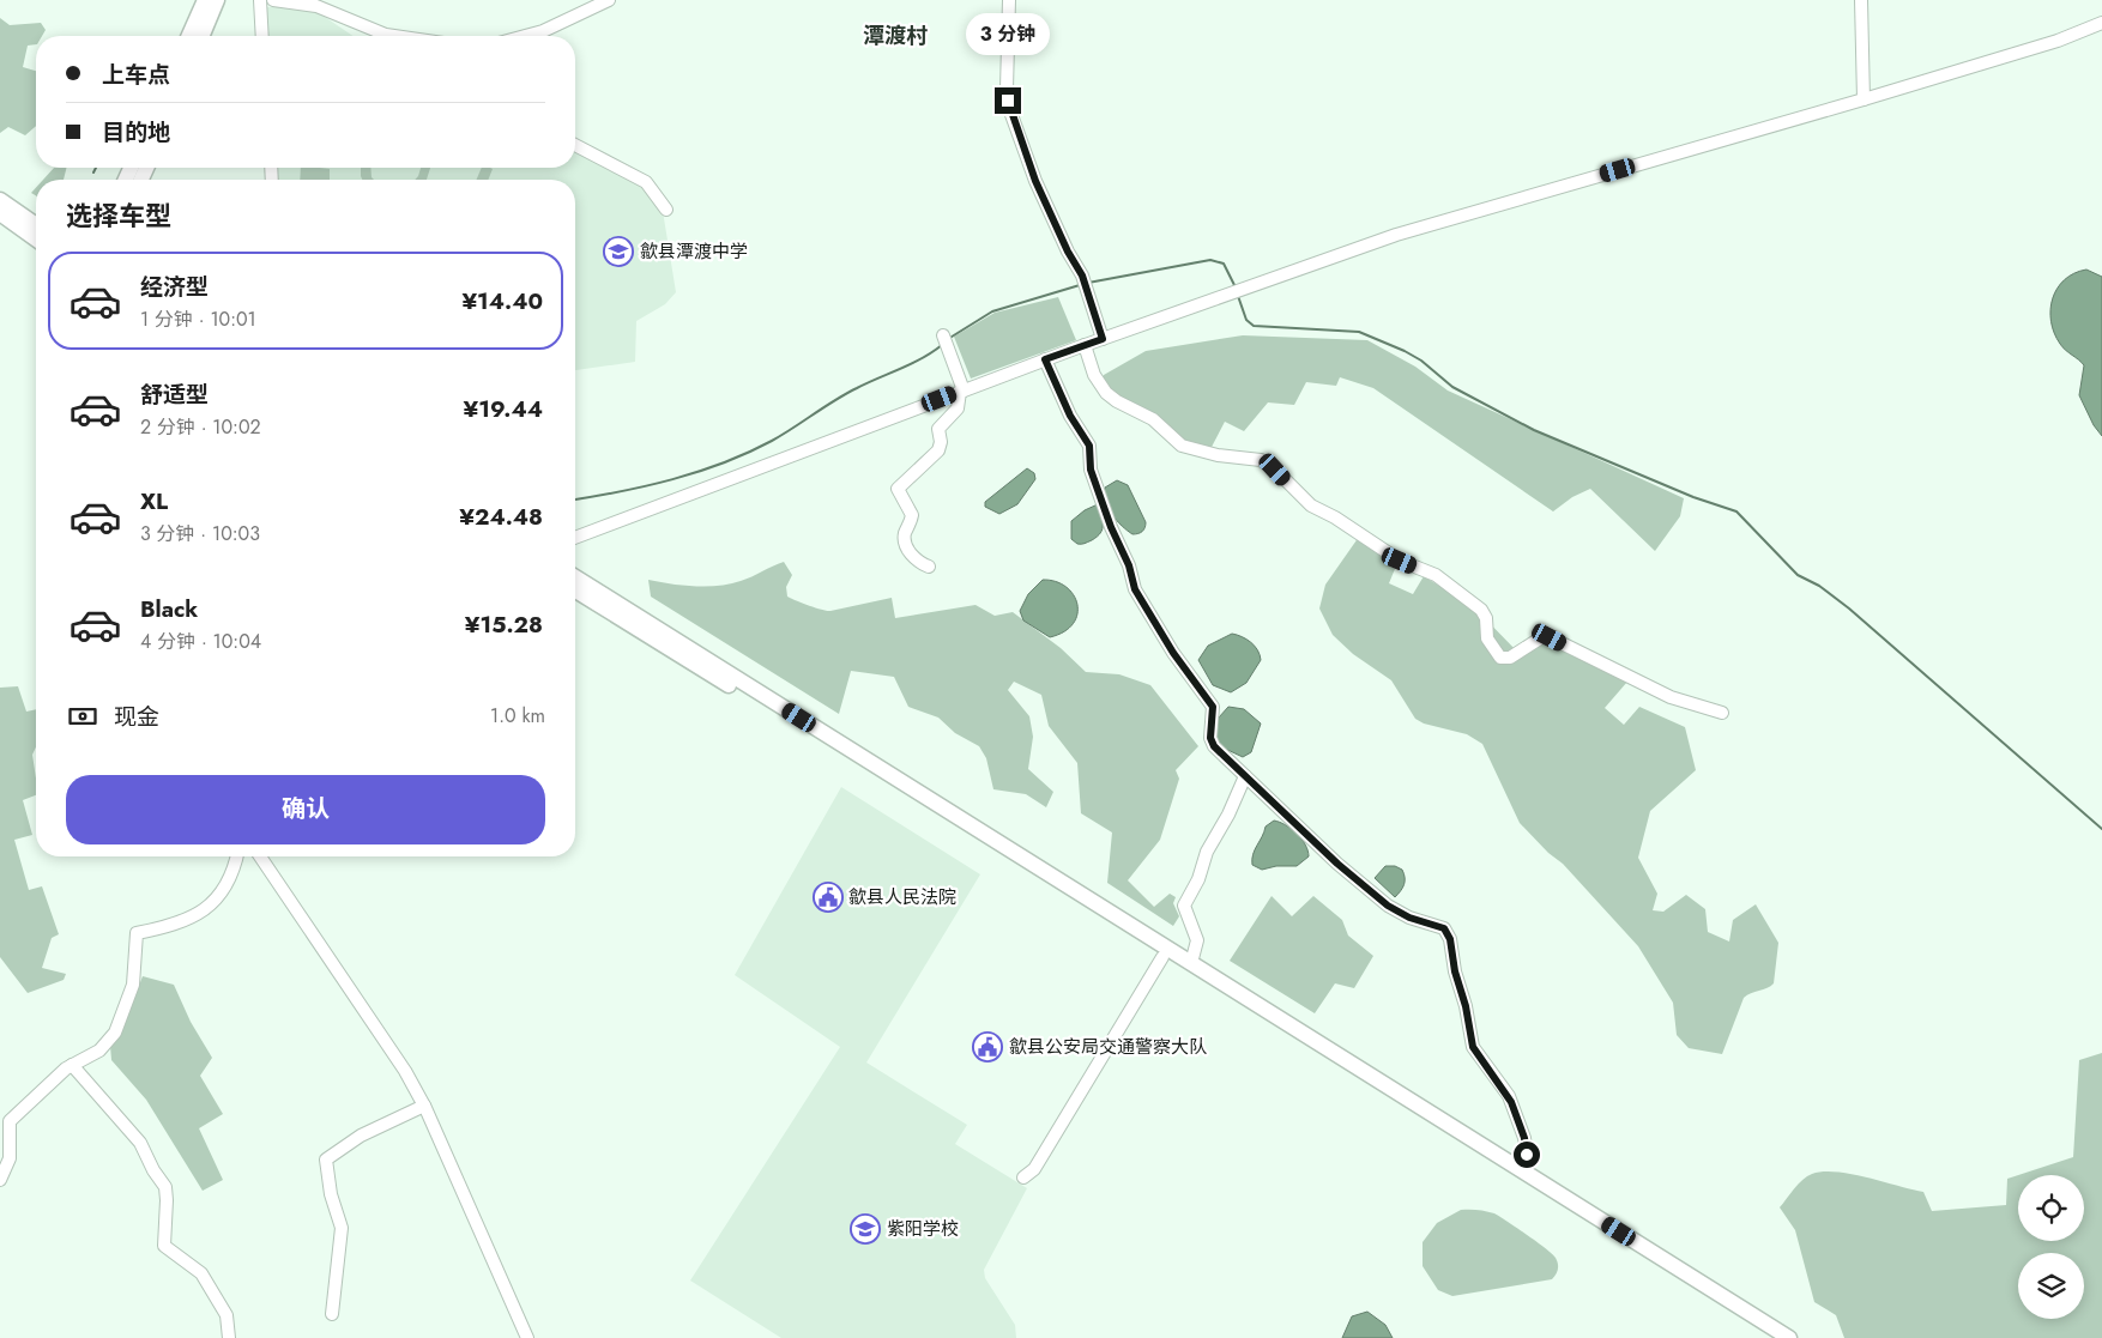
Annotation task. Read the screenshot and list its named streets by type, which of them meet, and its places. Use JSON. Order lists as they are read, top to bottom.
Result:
{
  "districts": ["潭渡村"],
  "places": {
    "school or university": ["歙县潭渡中学", "紫阳学校"],
    "public building": ["歙县人民法院", "歙县公安局交通警察大队"]
  },
  "page": {
    "bubble": "3 分钟",
    "banner": ["上车点", "目的地"],
    "heading": "选择车型",
    "list": [
      {
        "name": "经济型",
        "note": "1 分钟 · 10:01",
        "value": "¥14.40"
      },
      {
        "name": "舒适型",
        "note": "2 分钟 · 10:02",
        "value": "¥19.44"
      },
      {
        "name": "XL",
        "note": "3 分钟 · 10:03",
        "value": "¥24.48"
      },
      {
        "name": "Black",
        "note": "4 分钟 · 10:04",
        "value": "¥15.28"
      }
    ],
    "pay": ["现金", "1.0 km"],
    "buttons": "确认"
  }
}
